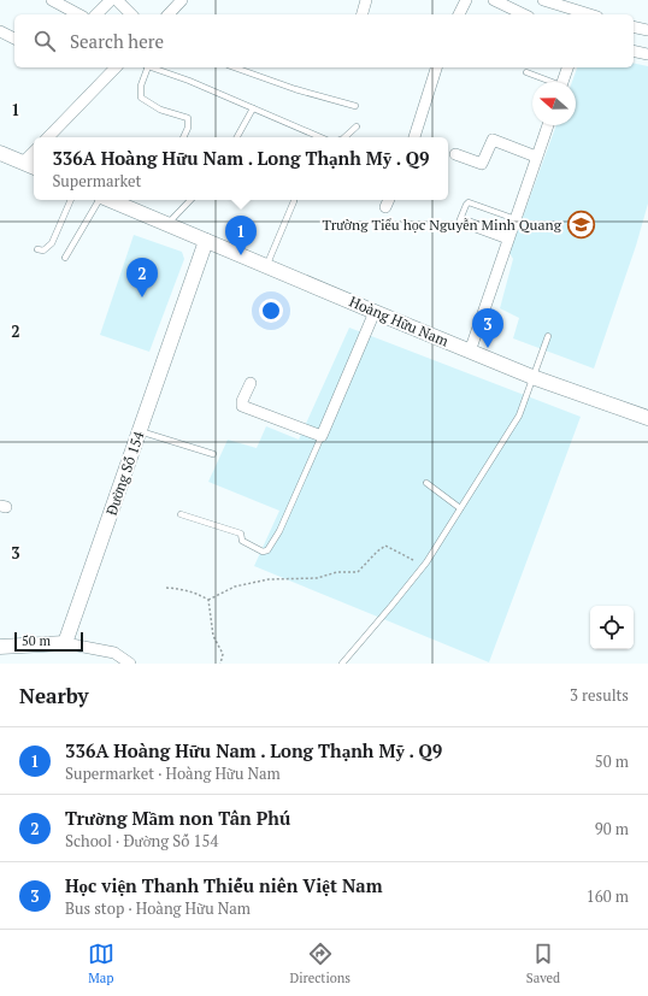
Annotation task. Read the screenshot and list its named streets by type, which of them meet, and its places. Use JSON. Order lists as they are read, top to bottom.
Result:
{
  "streets": {
    "main road": ["Hoàng Hữu Nam", "Đường Số 154"]
  },
  "crossings": [
    ["Hoàng Hữu Nam", "Đường Số 154"]
  ],
  "places": {
    "school or university": ["Trường Tiểu học Nguyễn Minh Quang"]
  },
  "scale_bar": "50 m",
  "north": "left",
  "page": {
    "search": "Search here",
    "popup": ["336A Hoàng Hữu Nam . Long Thạnh Mỹ . Q9", "Supermarket"],
    "pins": ["1", "2", "3"],
    "scale": "50 m",
    "heading": ["Nearby", "3 results"],
    "list": [
      {
        "mark": "1",
        "name": "336A Hoàng Hữu Nam . Long Thạnh Mỹ . Q9",
        "note": "Supermarket · Hoàng Hữu Nam",
        "value": "50 m"
      },
      {
        "mark": "2",
        "name": "Trường Mầm non Tân Phú",
        "note": "School · Đường Số 154",
        "value": "90 m"
      },
      {
        "mark": "3",
        "name": "Học viện Thanh Thiếu niên Việt Nam",
        "note": "Bus stop · Hoàng Hữu Nam",
        "value": "160 m"
      }
    ],
    "nav": ["Map", "Directions", "Saved"]
  },
  "grid": {
    "rows": ["1", "2", "3"]
  }
}
